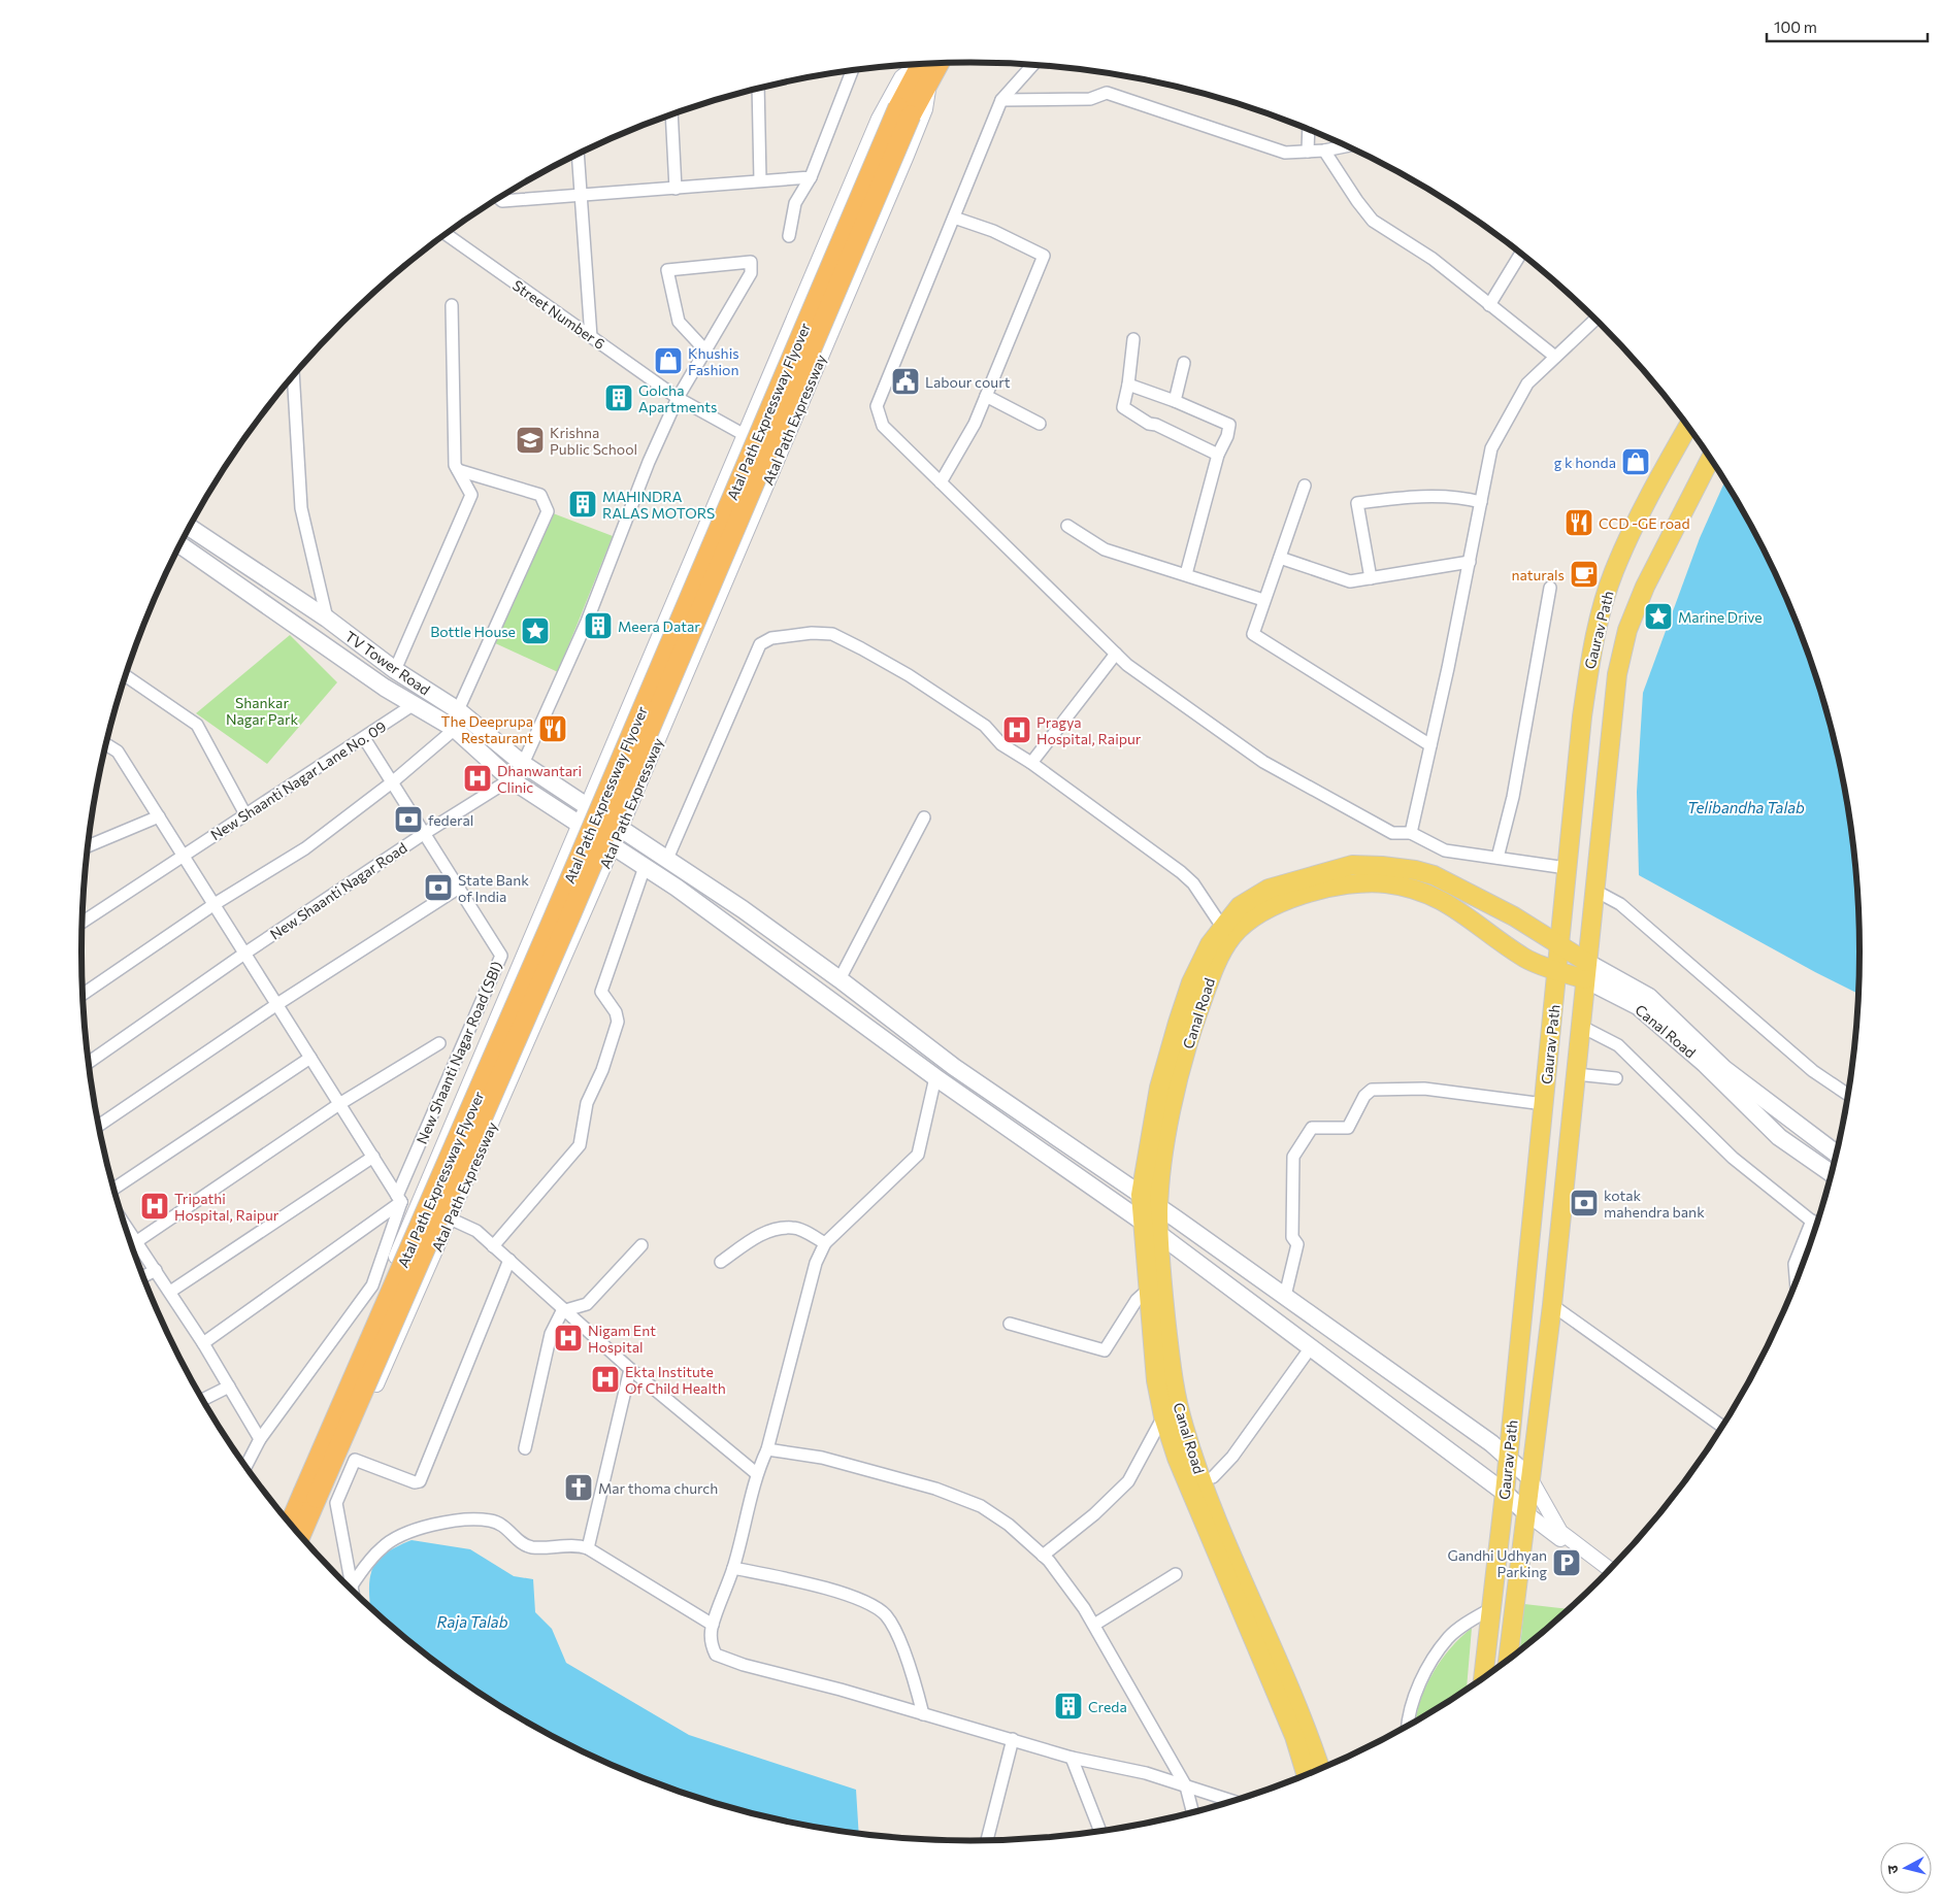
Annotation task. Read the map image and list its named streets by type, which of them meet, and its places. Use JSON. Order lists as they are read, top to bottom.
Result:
{
  "streets": {
    "highway": ["Atal Path Expressway Flyover"],
    "main road": ["Gaurav Path", "TV Tower Road", "Canal Road"],
    "street": [
      "Street Number 6",
      "Atal Path Expressway",
      "New Shaanti Nagar Lane No. 09",
      "New Shaanti Nagar Road",
      "New Shaanti Nagar Road (SBI)"
    ]
  },
  "crossings": [
    ["Street Number 6", "Atal Path Expressway"],
    ["Atal Path Expressway Flyover", "Atal Path Expressway"],
    ["Atal Path Expressway", "TV Tower Road"],
    ["Gaurav Path", "TV Tower Road"],
    ["Gaurav Path", "Canal Road"],
    ["TV Tower Road", "New Shaanti Nagar Lane No. 09"],
    ["TV Tower Road", "New Shaanti Nagar Road"],
    ["TV Tower Road", "Canal Road"],
    ["New Shaanti Nagar Lane No. 09", "New Shaanti Nagar Road (SBI)"],
    ["New Shaanti Nagar Road", "New Shaanti Nagar Road (SBI)"]
  ],
  "water": ["Telibandha Talab", "Raja Talab"],
  "parks": ["Shankar Nagar Park"],
  "places": {
    "shop": ["Khushis Fashion", "g k honda"],
    "public building": ["Labour court"],
    "building": [
      "Golcha Apartments",
      "MAHINDRA RALAS MOTORS",
      "Meera Datar",
      "Creda"
    ],
    "school or university": ["Krishna Public School"],
    "restaurant": ["CCD -GE road", "The Deeprupa Restaurant"],
    "cafe": ["naturals"],
    "place": ["Marine Drive", "Bottle House"],
    "hospital": [
      "Pragya Hospital, Raipur",
      "Dhanwantari Clinic",
      "Tripathi Hospital, Raipur",
      "Nigam Ent Hospital",
      "Ekta Institute Of Child Health"
    ],
    "bank": ["federal", "State Bank of India", "kotak mahendra bank"],
    "church": ["Mar thoma church"],
    "parking": ["Gandhi Udhyan Parking"]
  },
  "scale_bar": "100 m",
  "north": "left"
}
